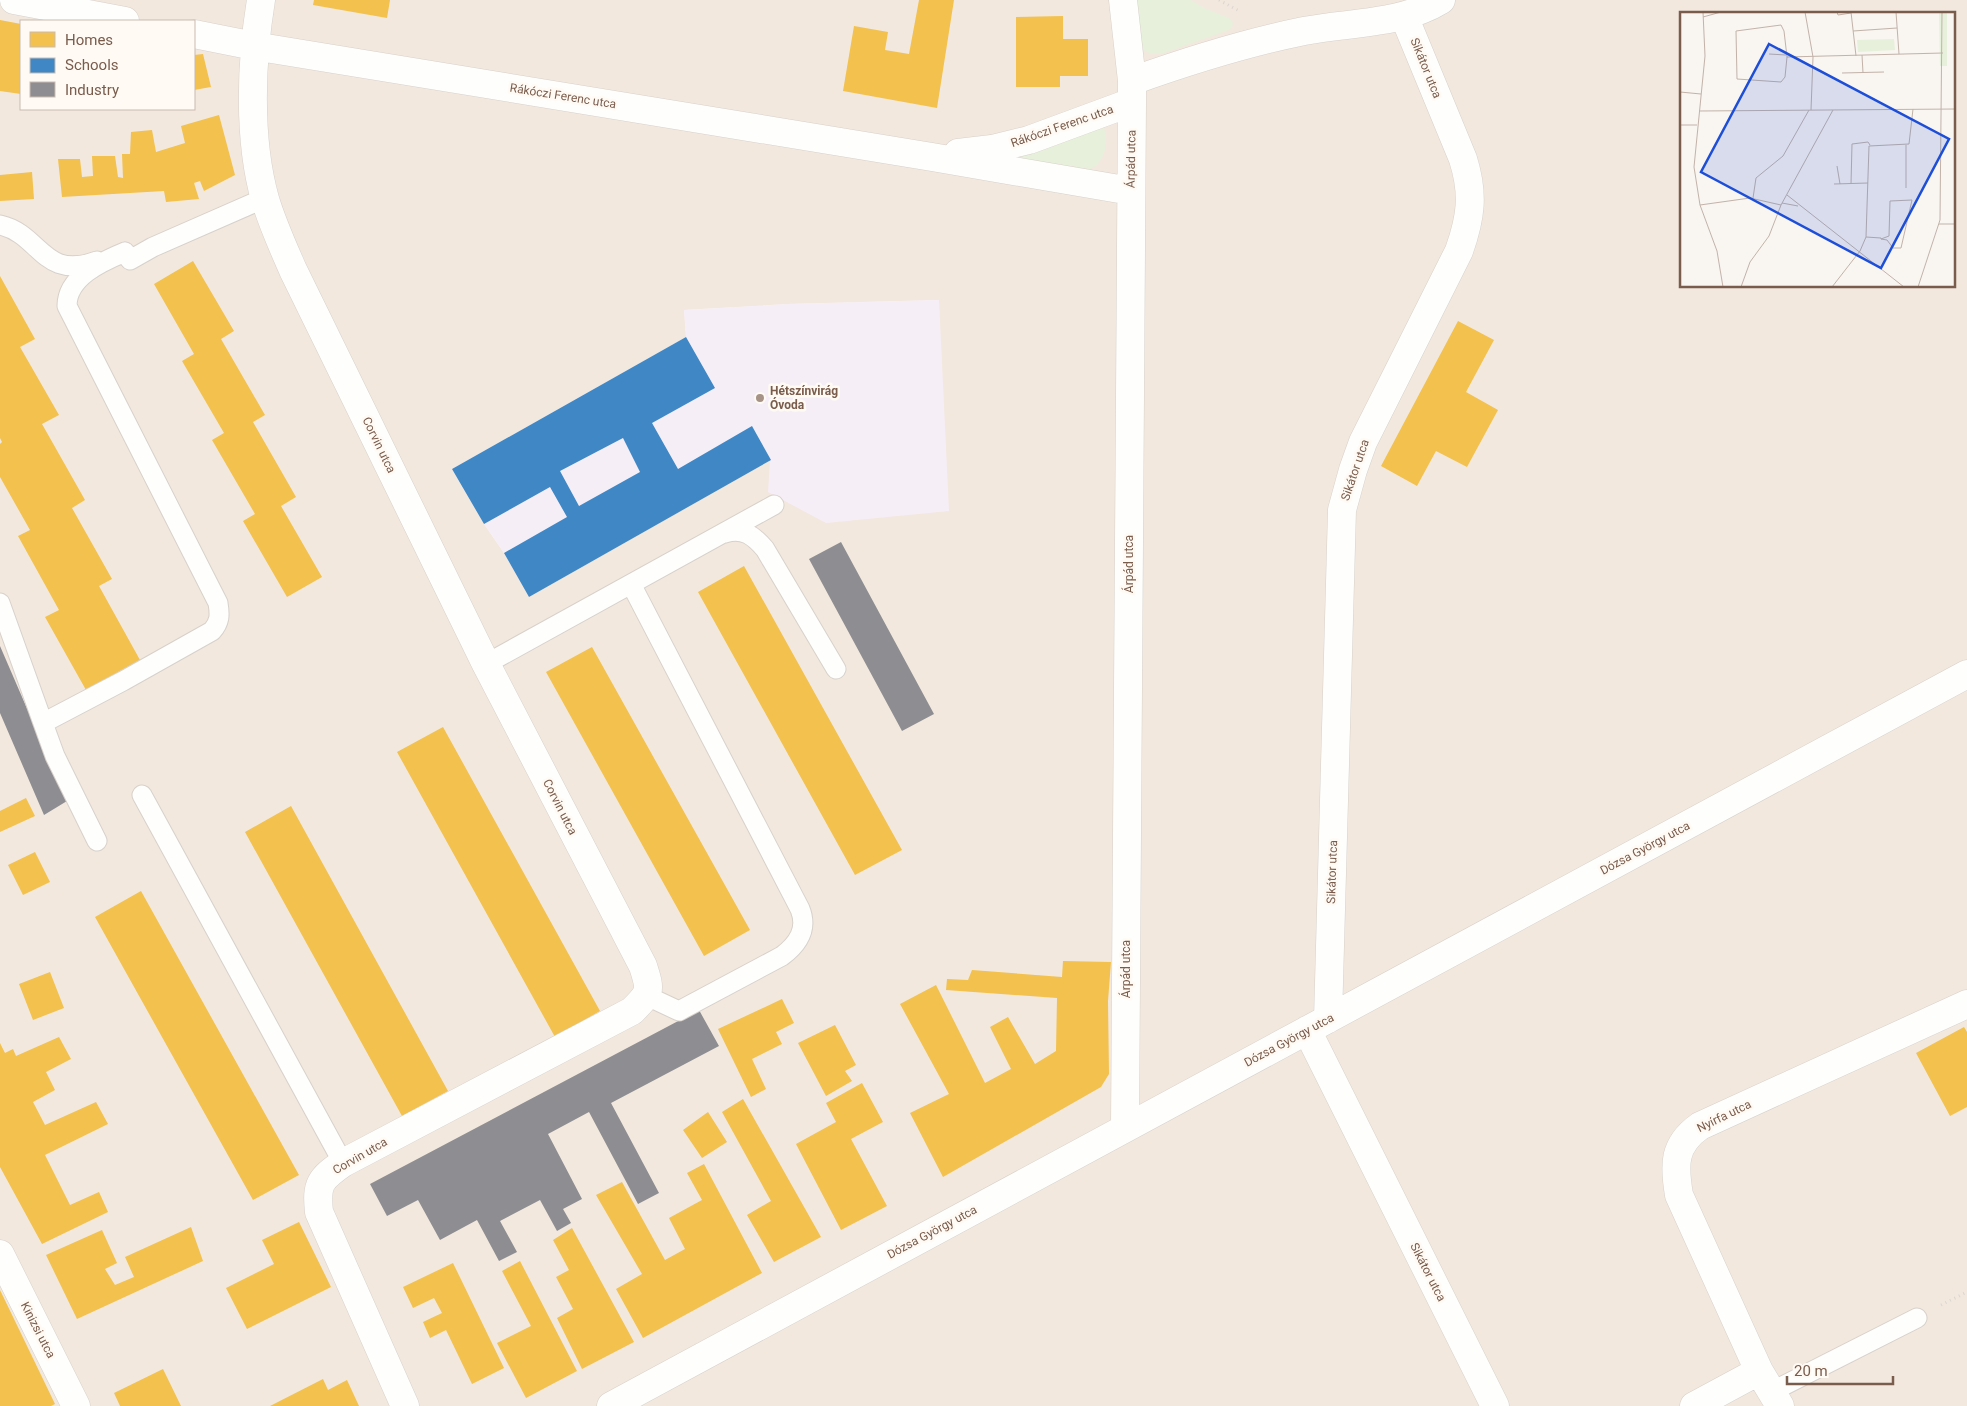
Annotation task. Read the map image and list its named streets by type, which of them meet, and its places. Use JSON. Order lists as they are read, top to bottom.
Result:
{
  "streets": {
    "street": [
      "Sikátor utca",
      "Rákóczi Ferenc utca",
      "Árpád utca",
      "Corvin utca",
      "Dózsa György utca",
      "Nyírfa utca",
      "Kinizsi utca"
    ]
  },
  "crossings": [
    ["Sikátor utca", "Dózsa György utca"],
    ["Rákóczi Ferenc utca", "Árpád utca"],
    ["Rákóczi Ferenc utca", "Corvin utca"],
    ["Árpád utca", "Dózsa György utca"]
  ],
  "places": ["Hétszínvirág Óvoda"],
  "legend": ["Homes", "Schools", "Industry"],
  "scale_bar": "20 m"
}
